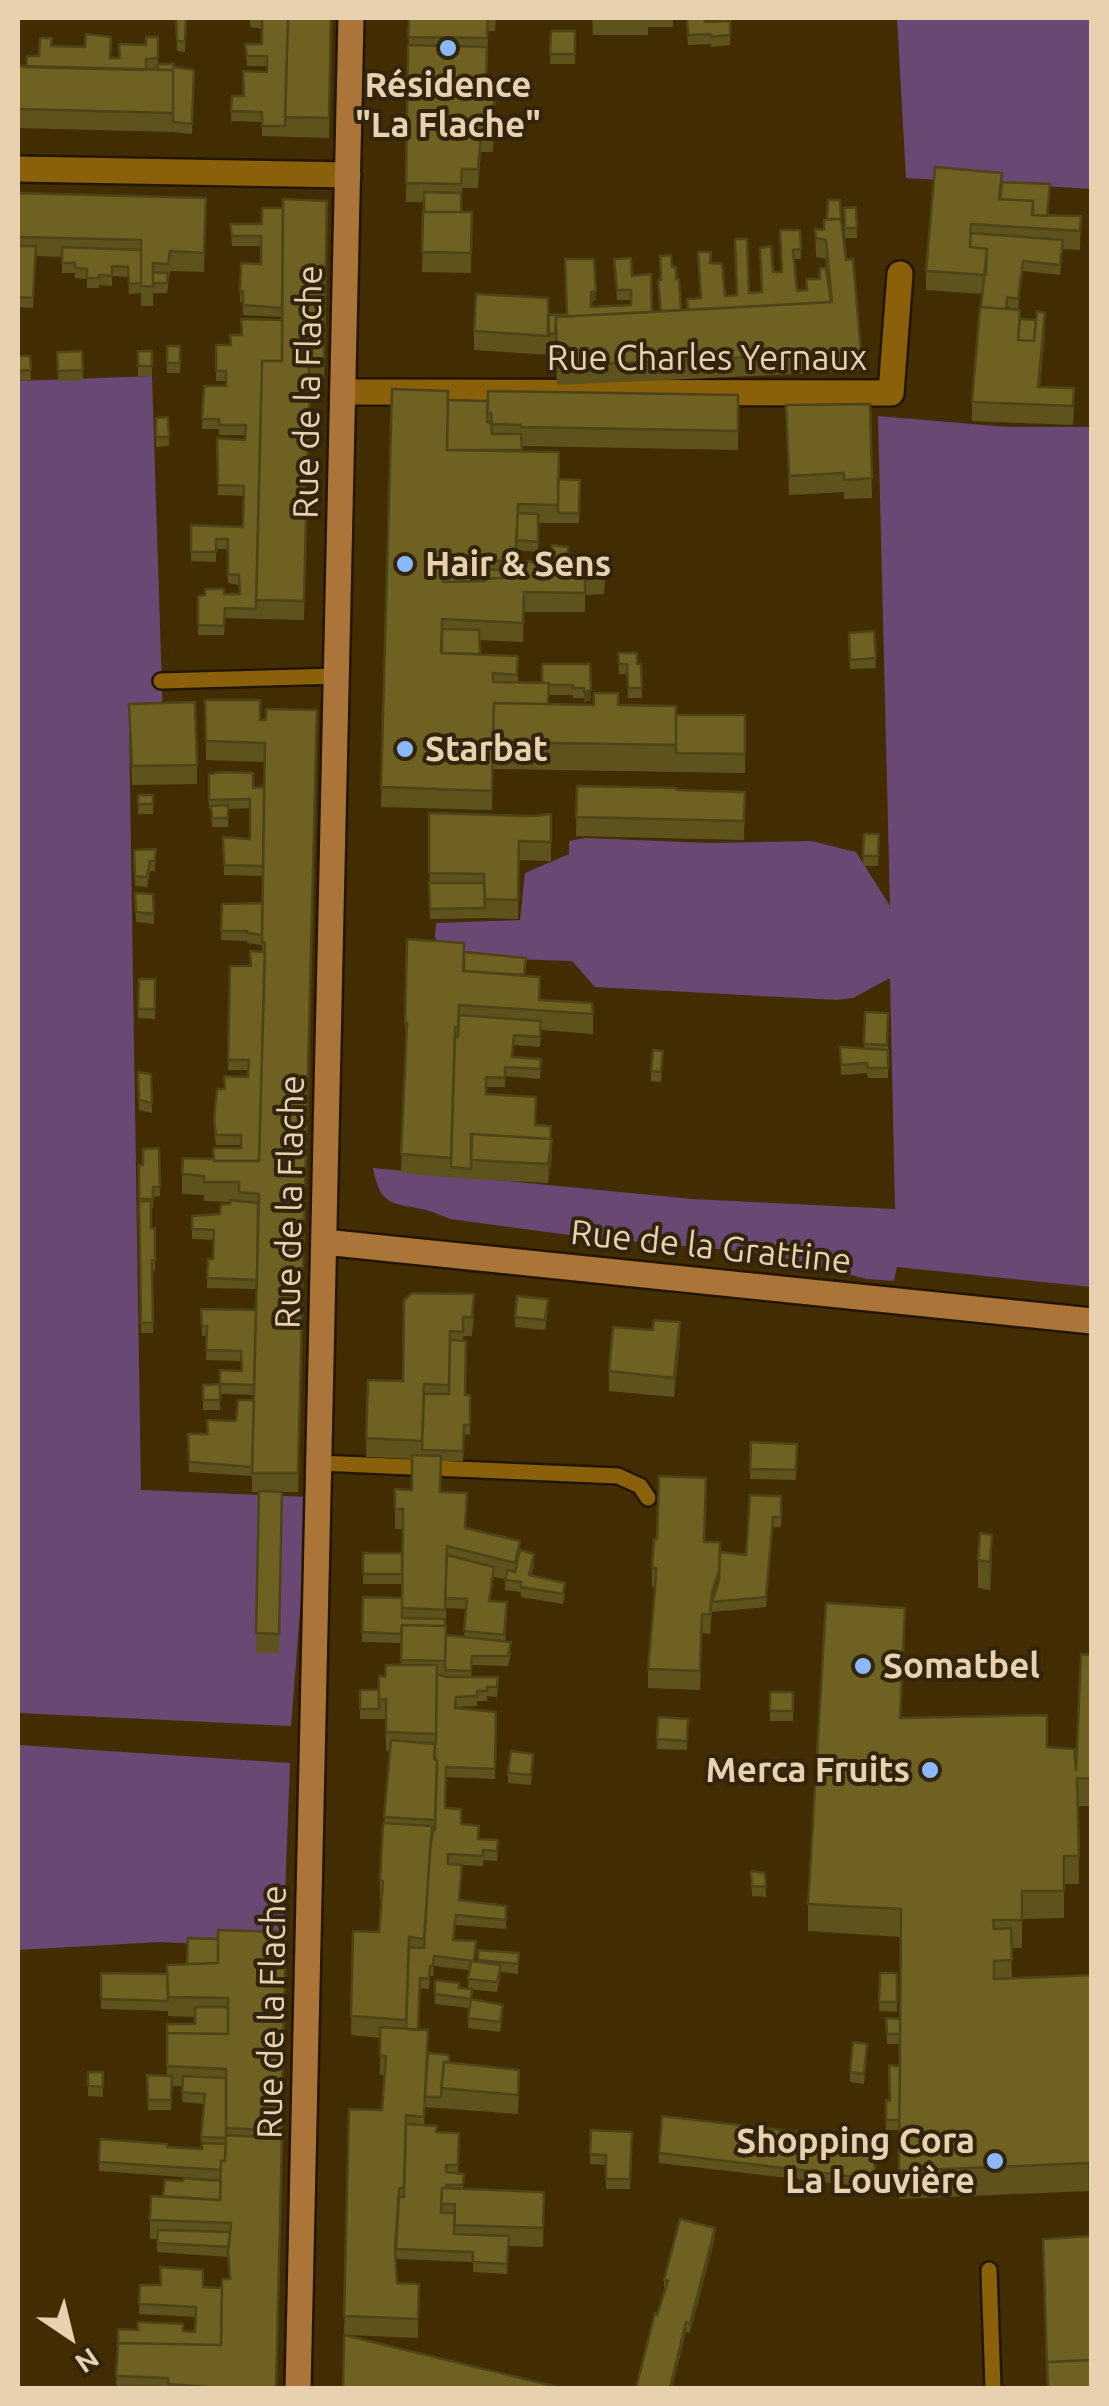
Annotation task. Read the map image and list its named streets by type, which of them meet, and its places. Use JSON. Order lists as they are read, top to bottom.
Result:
{
  "streets": {
    "street": ["Rue Charles Yernaux", "Rue de la Flache", "Rue de la Grattine"]
  },
  "crossings": [
    ["Rue Charles Yernaux", "Rue de la Flache"],
    ["Rue de la Flache", "Rue de la Grattine"]
  ],
  "places": [
    "Résidence \"La Flache\"",
    "Hair & Sens",
    "Starbat",
    "Somatbel",
    "Merca Fruits",
    "Shopping Cora La Louvière"
  ],
  "north": "bottom right"
}
